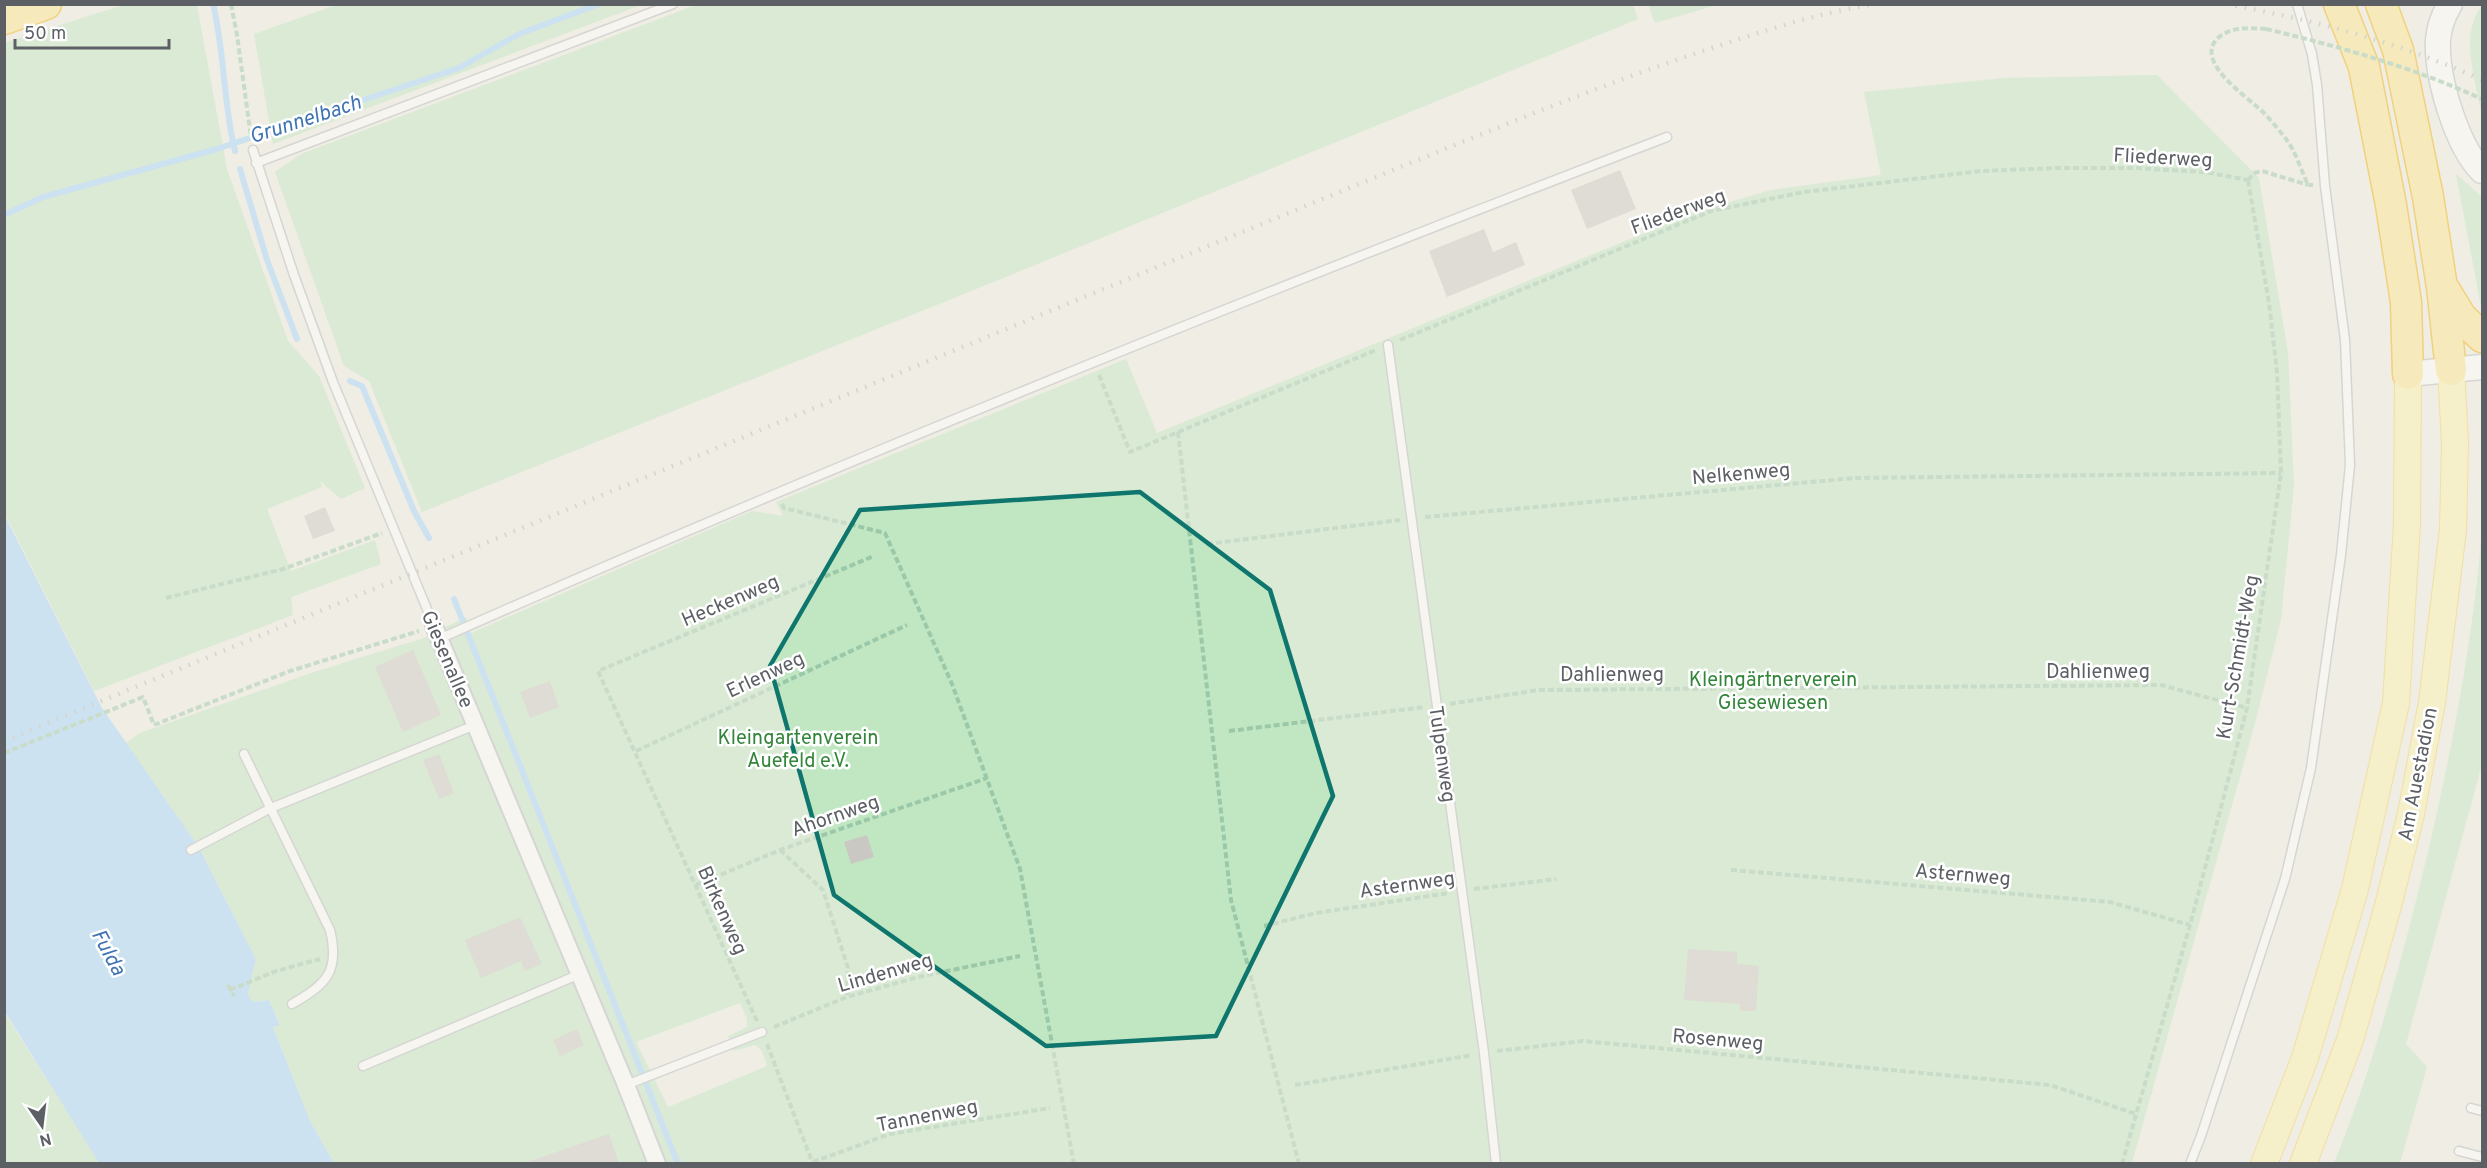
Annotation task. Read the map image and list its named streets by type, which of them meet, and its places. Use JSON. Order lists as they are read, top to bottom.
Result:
{
  "streets": {
    "main road": ["Am Auestadion"],
    "street": ["Giesenallee"],
    "lane": ["Tulpenweg"],
    "path": [
      "Fliederweg",
      "Nelkenweg",
      "Heckenweg",
      "Kurt-Schmidt-Weg",
      "Dahlienweg",
      "Erlenweg",
      "Ahornweg",
      "Asternweg",
      "Birkenweg",
      "Lindenweg",
      "Rosenweg",
      "Tannenweg"
    ]
  },
  "crossings": [
    ["Fliederweg", "Kurt-Schmidt-Weg"],
    ["Fliederweg", "Tulpenweg"],
    ["Nelkenweg", "Kurt-Schmidt-Weg"],
    ["Nelkenweg", "Tulpenweg"],
    ["Heckenweg", "Birkenweg"],
    ["Kurt-Schmidt-Weg", "Dahlienweg"],
    ["Kurt-Schmidt-Weg", "Asternweg"],
    ["Kurt-Schmidt-Weg", "Rosenweg"],
    ["Dahlienweg", "Tulpenweg"],
    ["Erlenweg", "Birkenweg"],
    ["Tulpenweg", "Asternweg"],
    ["Tulpenweg", "Rosenweg"],
    ["Ahornweg", "Birkenweg"],
    ["Birkenweg", "Lindenweg"],
    ["Birkenweg", "Tannenweg"]
  ],
  "water": ["Grunnelbach", "Fulda"],
  "parks": ["Kleingärtnerverein Giesewiesen", "Kleingartenverein Auefeld e.V."],
  "scale_bar": "50 m",
  "north": "bottom"
}
